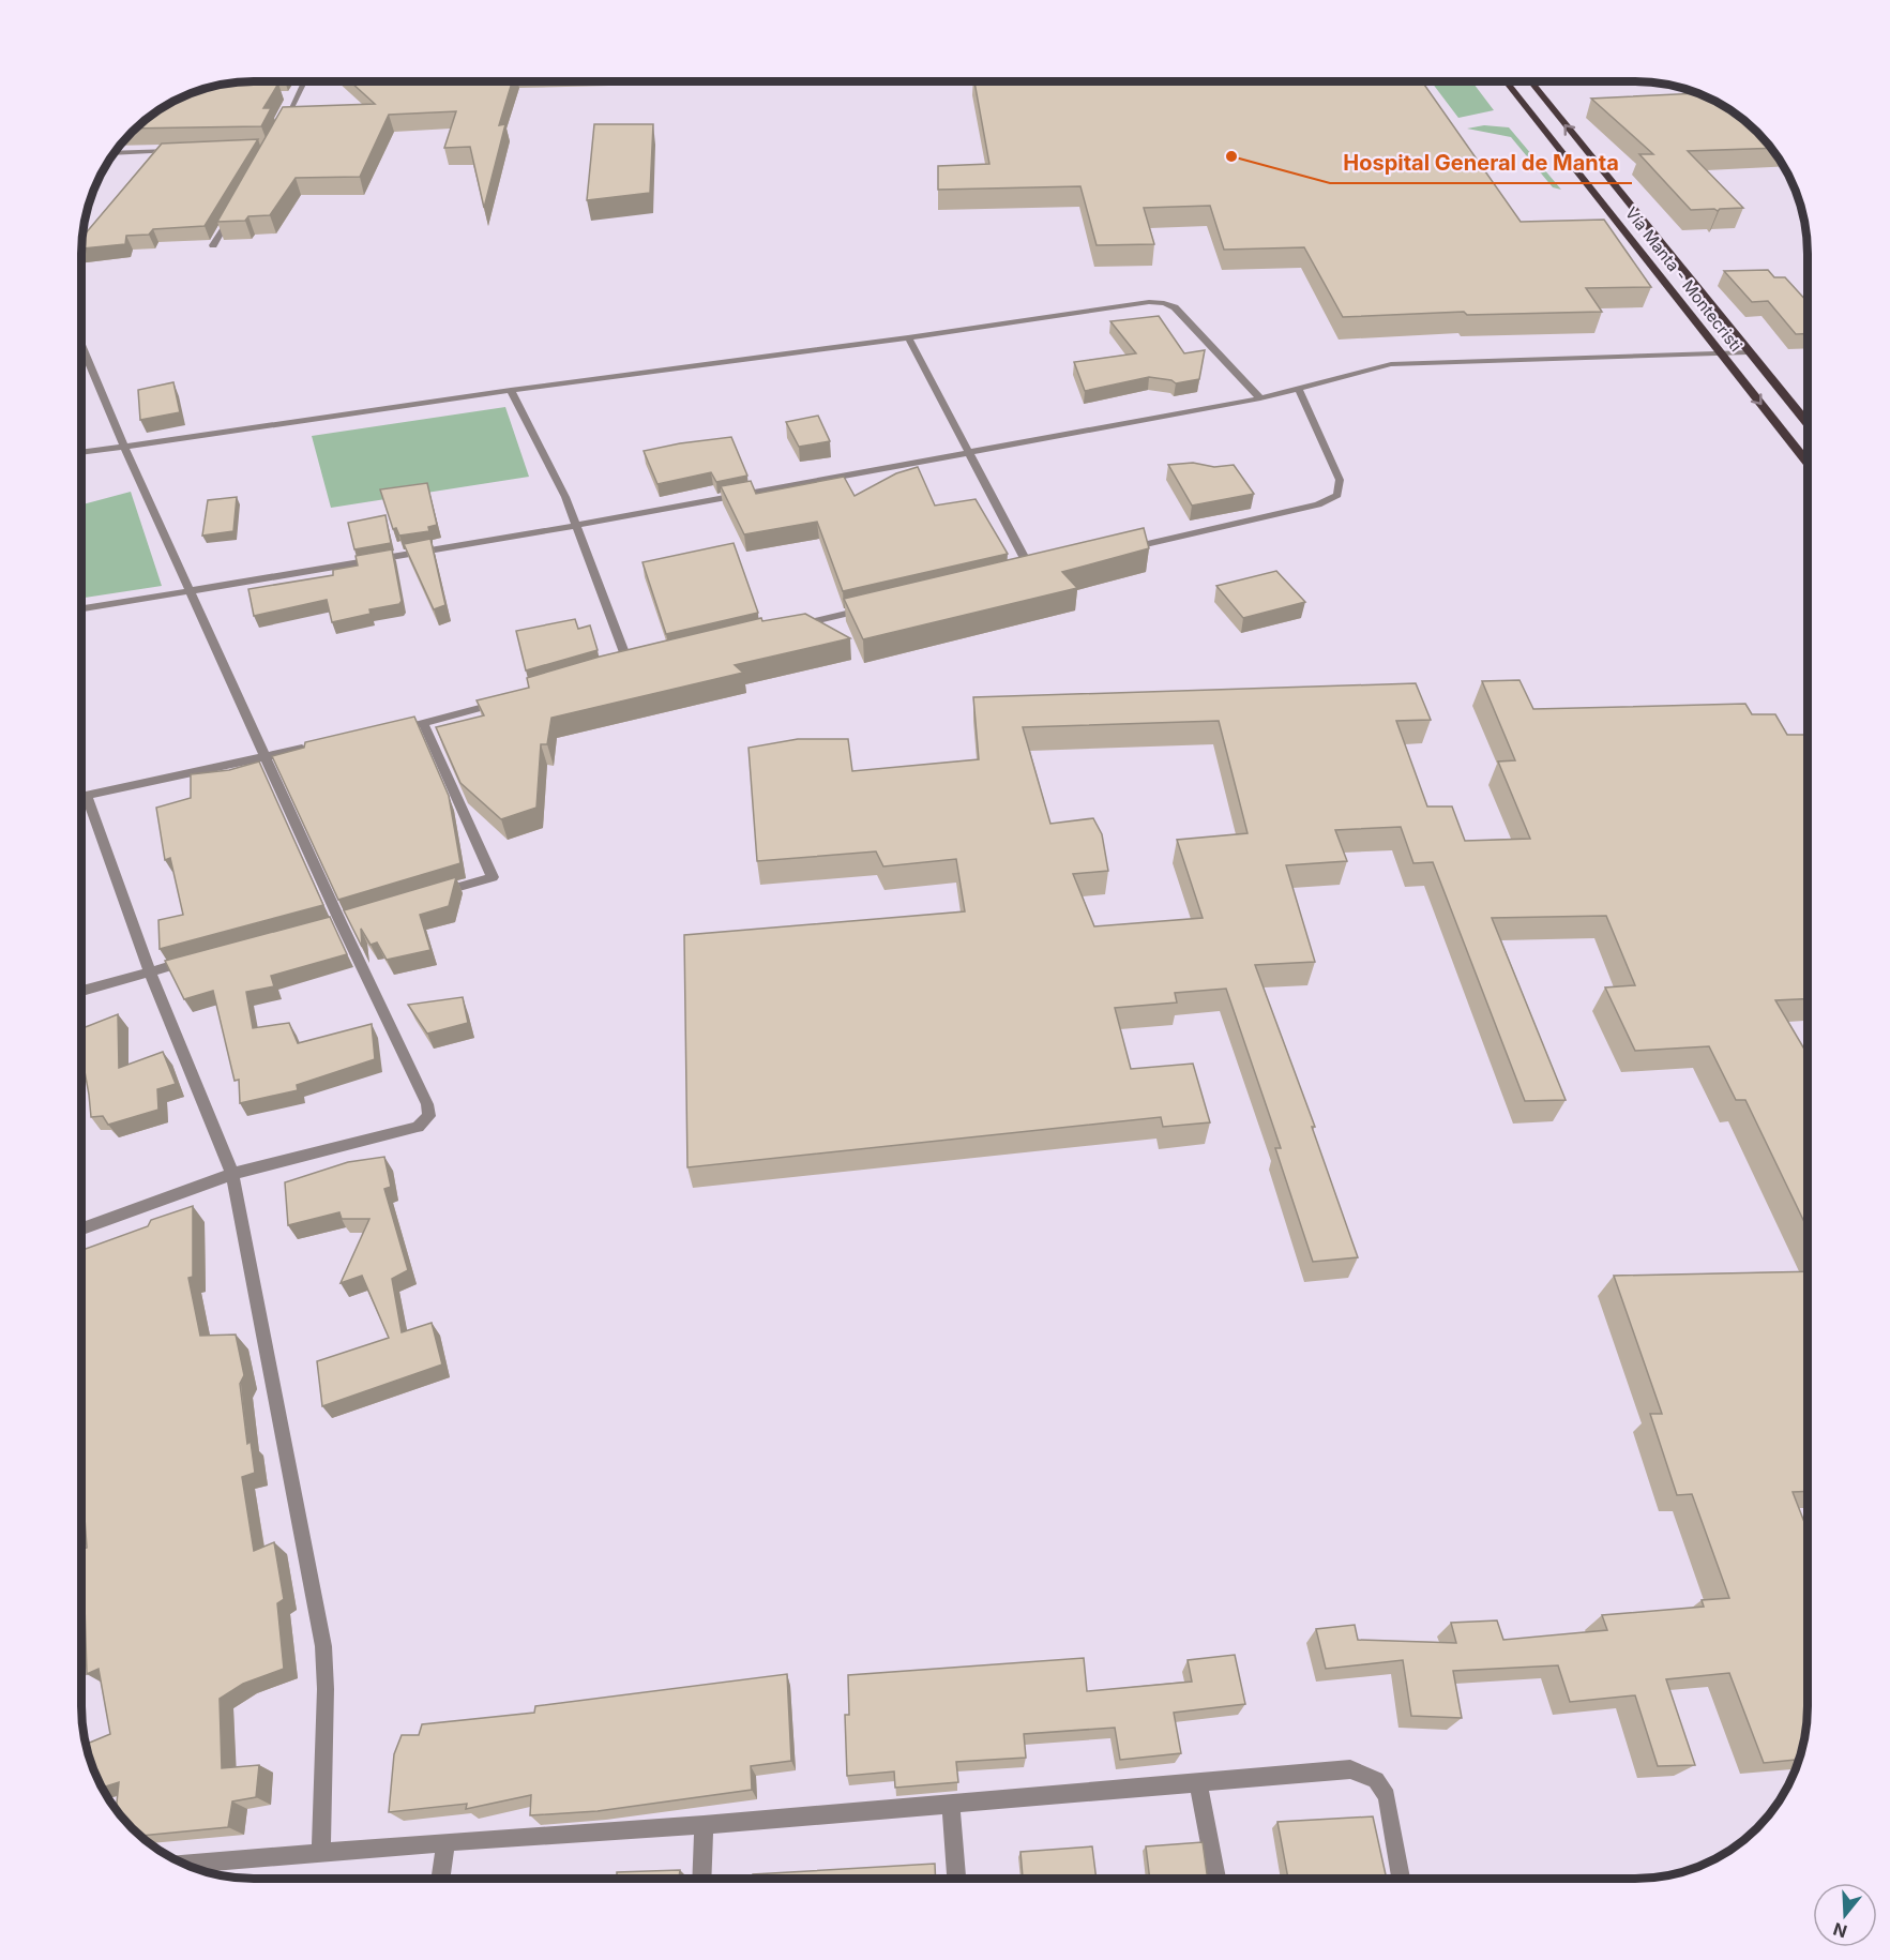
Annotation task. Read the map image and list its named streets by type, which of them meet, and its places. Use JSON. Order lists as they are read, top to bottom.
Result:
{
  "streets": {
    "main road": ["Vía Manta - Montecristi"]
  },
  "places": ["Hospital General de Manta"],
  "north": "bottom"
}
